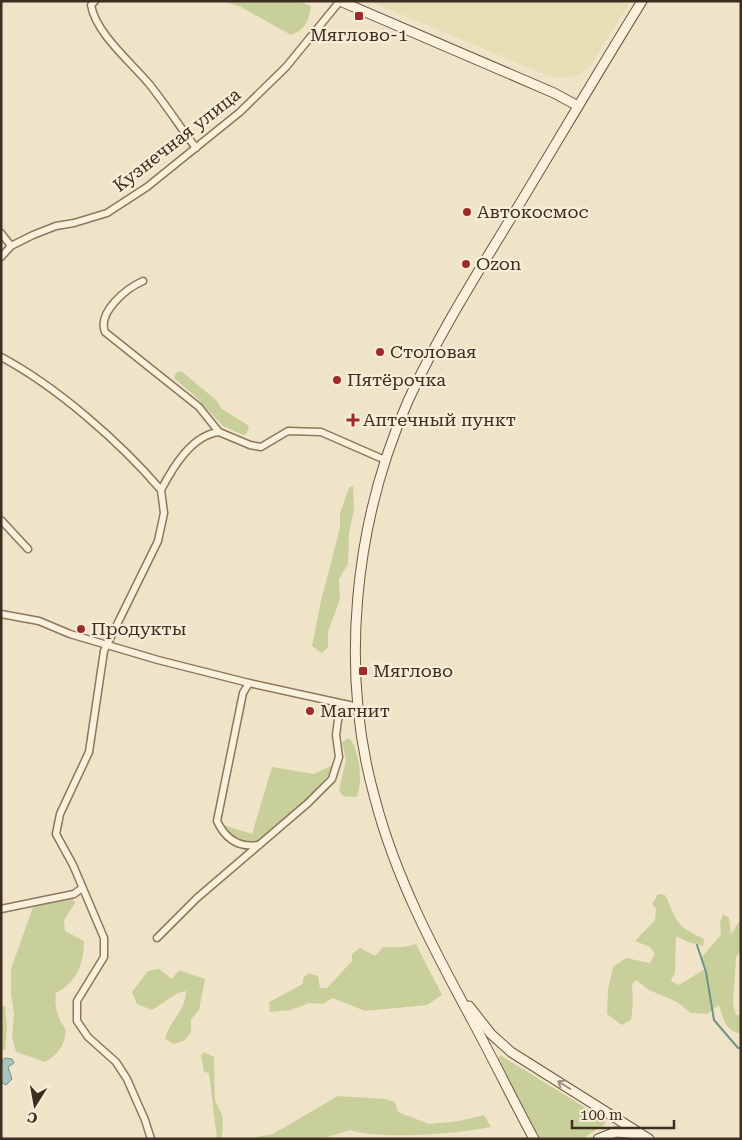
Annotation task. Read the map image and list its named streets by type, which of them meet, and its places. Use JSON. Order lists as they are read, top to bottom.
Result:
{
  "streets": {
    "street": ["Кузнечная улица"]
  },
  "places": {
    "transit": ["Мяглово-1", "Мяглово"],
    "other": [
      "Автокосмос",
      "Ozon",
      "Столовая",
      "Пятёрочка",
      "Продукты",
      "Магнит"
    ],
    "health": ["Аптечный пункт"]
  },
  "scale_bar": "100 m",
  "north": "bottom"
}
